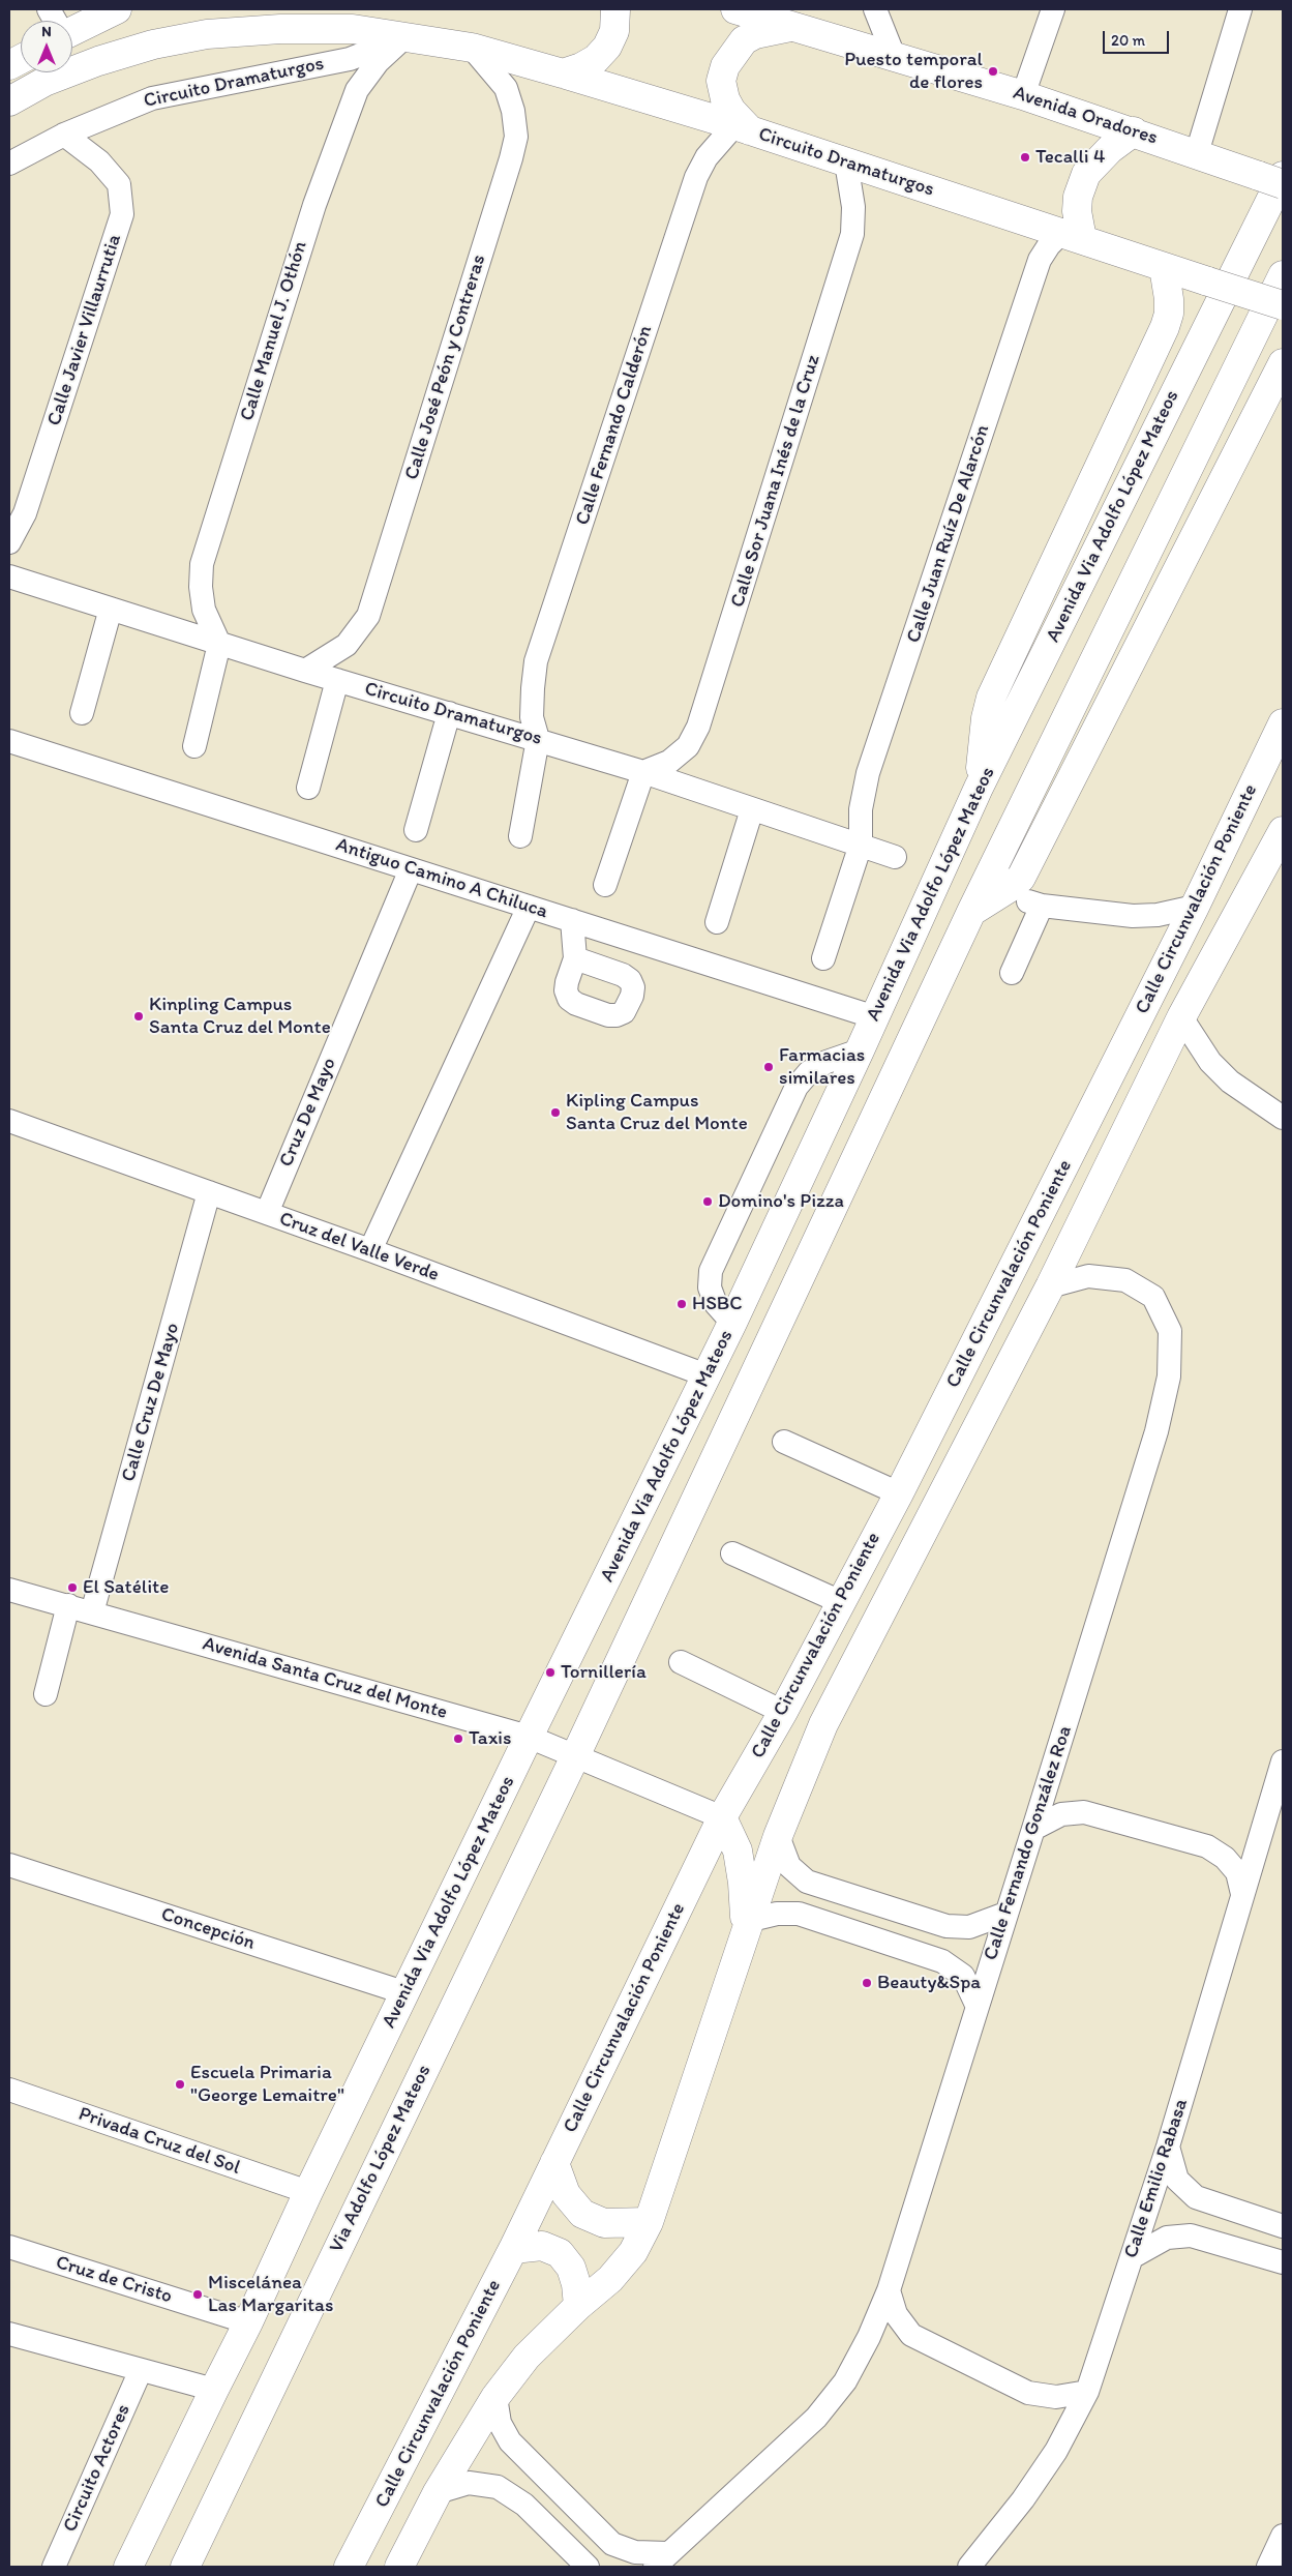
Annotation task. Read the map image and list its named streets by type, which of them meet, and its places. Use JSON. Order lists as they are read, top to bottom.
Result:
{
  "streets": {
    "main road": [
      "Circuito Dramaturgos",
      "Avenida Oradores",
      "Avenida Via Adolfo López Mateos",
      "Calle Circunvalación Poniente",
      "Via Adolfo López Mateos"
    ],
    "street": [
      "Calle Javier Villaurrutia",
      "Calle Manuel J. Othón",
      "Calle José Peón y Contreras",
      "Calle Fernando Calderón",
      "Calle Sor Juana Inés de la Cruz",
      "Calle Juan Ruíz De Alarcón",
      "Antiguo Camino A Chiluca",
      "Cruz De Mayo",
      "Cruz del Valle Verde",
      "Calle Cruz De Mayo",
      "Avenida Santa Cruz del Monte",
      "Calle Fernando González Roa",
      "Concepción",
      "Privada Cruz del Sol",
      "Calle Emilio Rabasa",
      "Cruz de Cristo",
      "Circuito Actores"
    ]
  },
  "crossings": [
    ["Circuito Dramaturgos", "Calle Javier Villaurrutia"],
    ["Circuito Dramaturgos", "Calle Manuel J. Othón"],
    ["Circuito Dramaturgos", "Calle José Peón y Contreras"],
    ["Circuito Dramaturgos", "Calle Fernando Calderón"],
    ["Circuito Dramaturgos", "Calle Sor Juana Inés de la Cruz"],
    ["Circuito Dramaturgos", "Calle Juan Ruíz De Alarcón"],
    ["Avenida Oradores", "Avenida Via Adolfo López Mateos"],
    ["Avenida Via Adolfo López Mateos", "Antiguo Camino A Chiluca"],
    ["Avenida Via Adolfo López Mateos", "Cruz del Valle Verde"],
    ["Avenida Via Adolfo López Mateos", "Avenida Santa Cruz del Monte"],
    ["Avenida Via Adolfo López Mateos", "Concepción"],
    ["Avenida Via Adolfo López Mateos", "Privada Cruz del Sol"],
    ["Avenida Via Adolfo López Mateos", "Cruz de Cristo"],
    ["Antiguo Camino A Chiluca", "Cruz De Mayo"],
    ["Calle Circunvalación Poniente", "Avenida Santa Cruz del Monte"],
    ["Calle Circunvalación Poniente", "Calle Fernando González Roa"],
    ["Cruz De Mayo", "Cruz del Valle Verde"],
    ["Cruz del Valle Verde", "Calle Cruz De Mayo"],
    ["Calle Cruz De Mayo", "Avenida Santa Cruz del Monte"],
    ["Avenida Santa Cruz del Monte", "Via Adolfo López Mateos"]
  ],
  "places": [
    "Puesto temporal de flores",
    "Tecalli 4",
    "Kinpling Campus Santa Cruz del Monte",
    "Farmacias similares",
    "Kipling Campus Santa Cruz del Monte",
    "Domino's Pizza",
    "HSBC",
    "El Satélite",
    "Tornillería",
    "Taxis",
    "Beauty&Spa",
    "Escuela Primaria \"George Lemaitre\"",
    "Miscelánea Las Margaritas"
  ],
  "scale_bar": "20 m",
  "north": "top"
}
